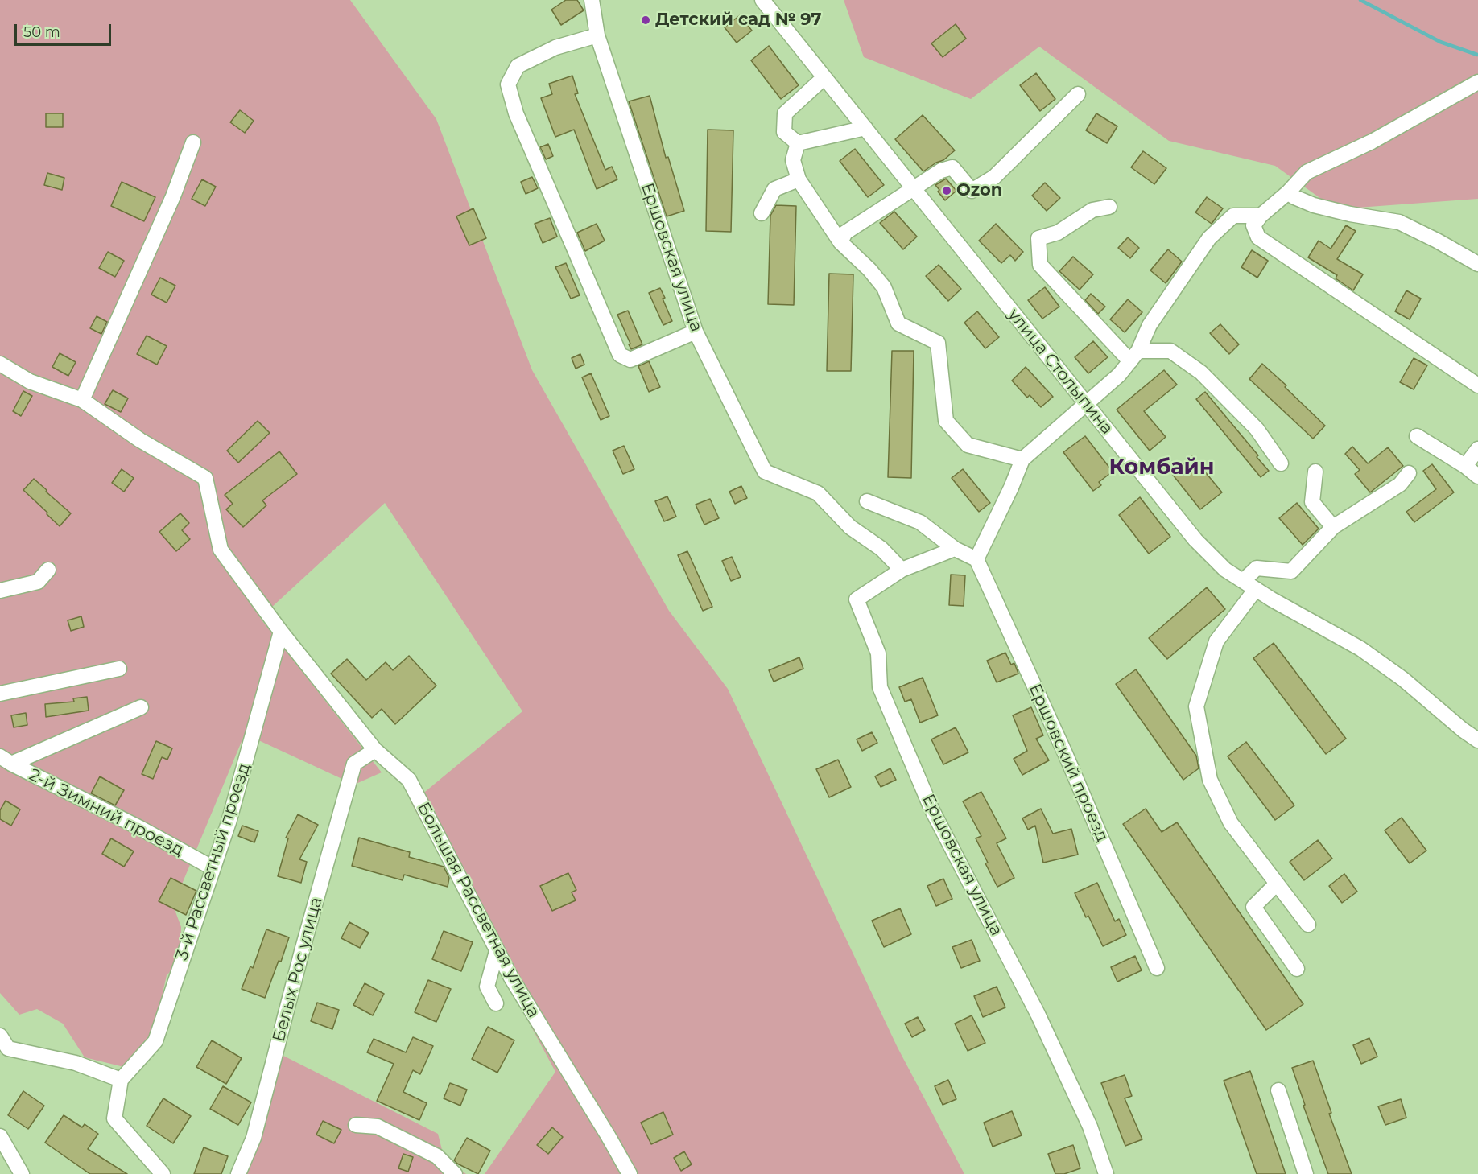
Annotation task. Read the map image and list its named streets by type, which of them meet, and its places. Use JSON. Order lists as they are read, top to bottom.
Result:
{
  "streets": {
    "street": [
      "Ершовская улица",
      "улица Столыпина",
      "Ершовский проезд",
      "2-й Зимний проезд",
      "3-й Рассветный проезд",
      "Большая Рассветная улица",
      "Белых Рос улица"
    ]
  },
  "crossings": [
    ["2-й Зимний проезд", "3-й Рассветный проезд"],
    ["3-й Рассветный проезд", "Большая Рассветная улица"],
    ["Большая Рассветная улица", "Белых Рос улица"]
  ],
  "districts": ["Комбайн"],
  "places": ["Детский сад № 97", "Ozon"],
  "scale_bar": "50 m"
}
